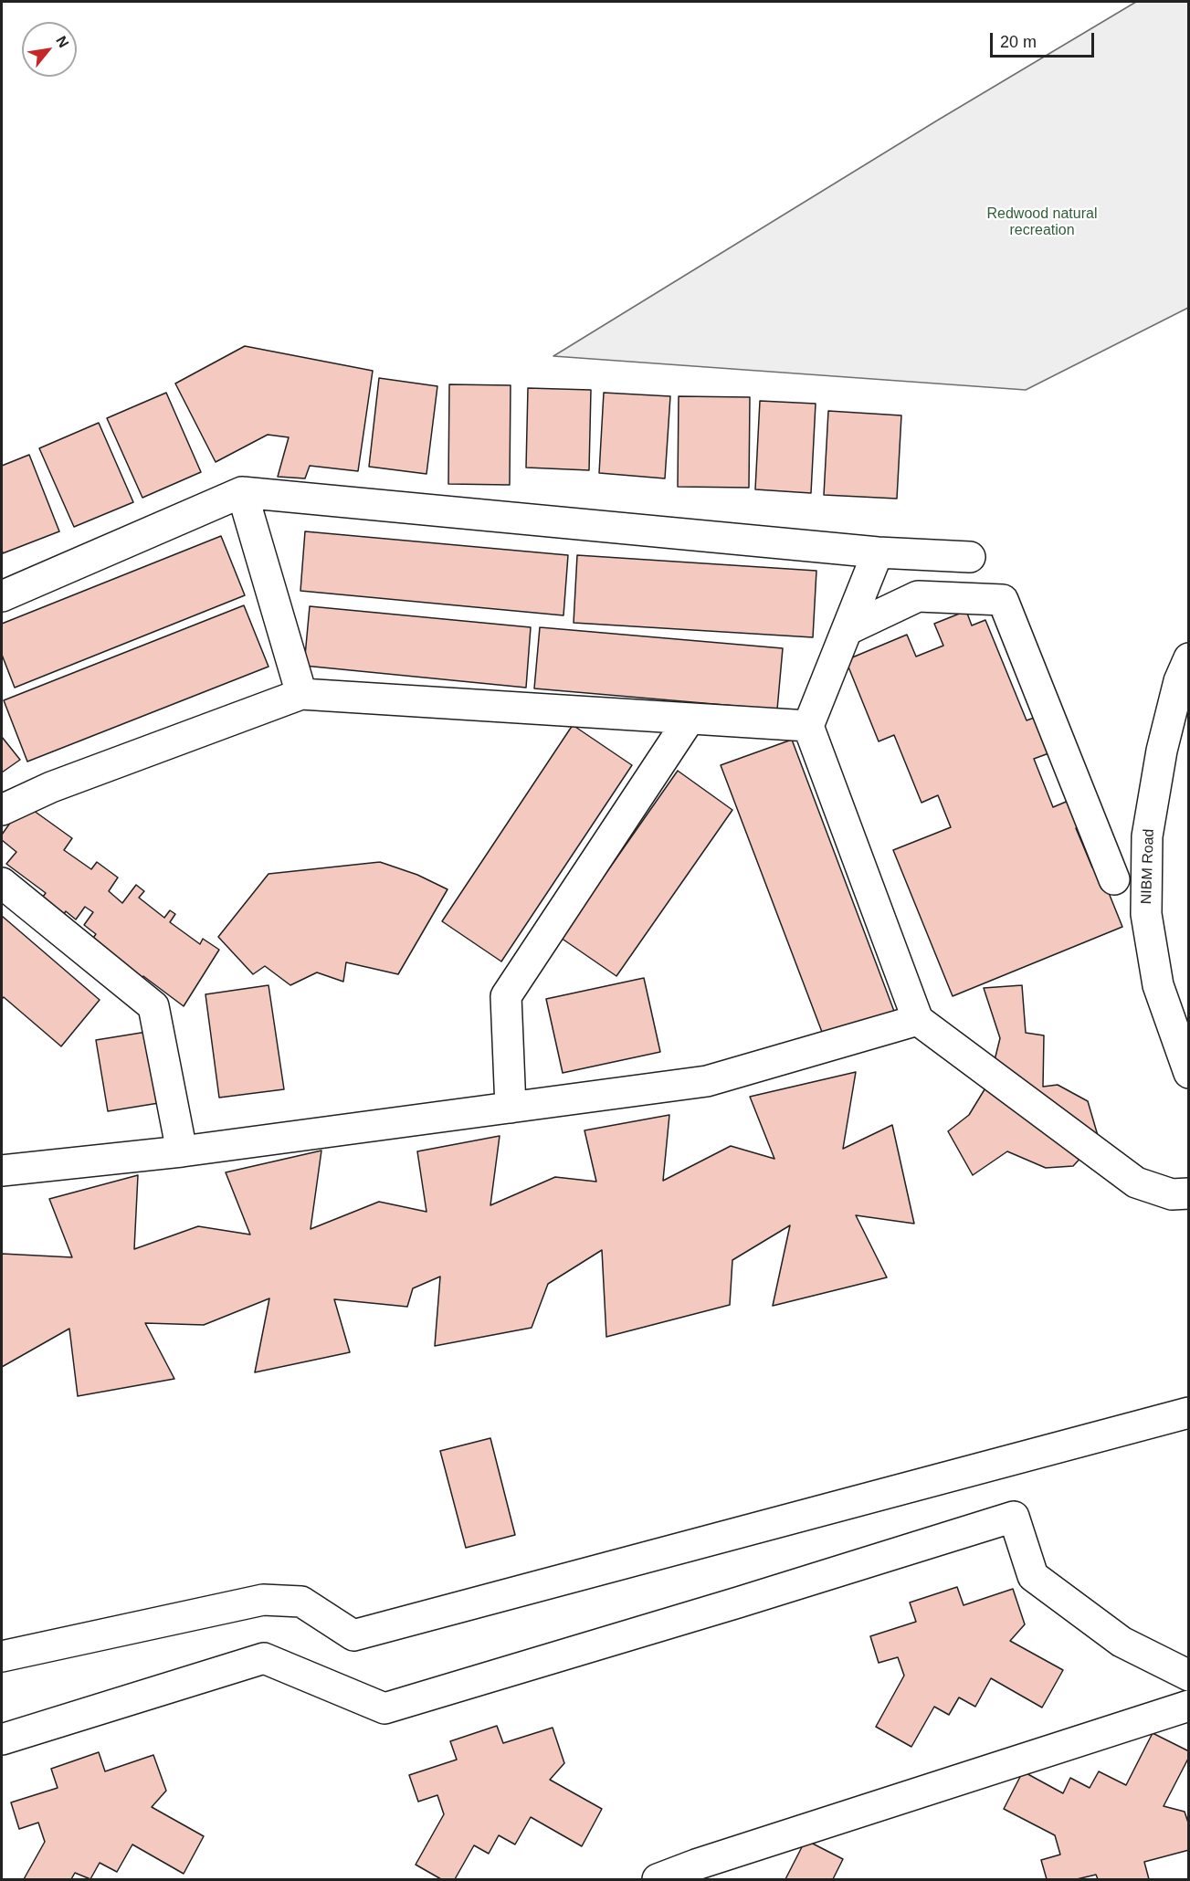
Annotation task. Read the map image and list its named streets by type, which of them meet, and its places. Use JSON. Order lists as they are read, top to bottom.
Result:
{
  "streets": {
    "street": ["NIBM Road"]
  },
  "parks": ["Redwood natural recreation"],
  "scale_bar": "20 m",
  "north": "top right"
}
